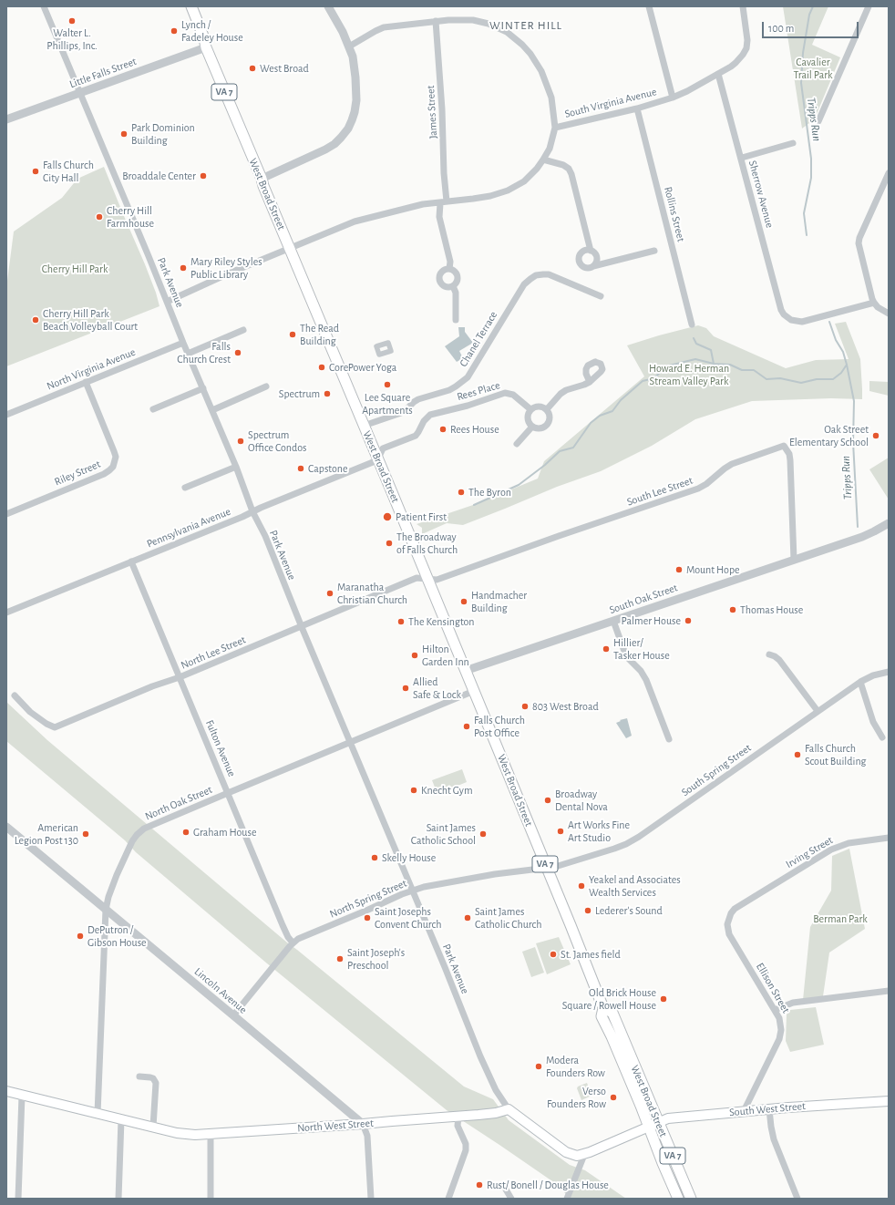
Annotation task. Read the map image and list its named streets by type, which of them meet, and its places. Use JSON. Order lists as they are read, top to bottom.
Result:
{
  "streets": {
    "main road": [
      "VA 7",
      "West Broad Street",
      "South West Street",
      "North West Street"
    ],
    "street": [
      "Little Falls Street",
      "South Virginia Avenue",
      "James Street",
      "Sherrow Avenue",
      "Rollins Street",
      "Park Avenue",
      "Chanel Terrace",
      "North Virginia Avenue",
      "Rees Place",
      "Riley Street",
      "South Lee Street",
      "Pennsylvania Avenue",
      "South Oak Street",
      "North Lee Street",
      "Fulton Avenue",
      "South Spring Street",
      "North Oak Street",
      "Irving Street",
      "North Spring Street",
      "Ellison Street",
      "Lincoln Avenue"
    ]
  },
  "crossings": [
    ["Little Falls Street", "West Broad Street"],
    ["Little Falls Street", "Park Avenue"],
    ["South Virginia Avenue", "James Street"],
    ["South Virginia Avenue", "West Broad Street"],
    ["South Virginia Avenue", "Sherrow Avenue"],
    ["South Virginia Avenue", "Rollins Street"],
    ["West Broad Street", "Chanel Terrace"],
    ["West Broad Street", "Rees Place"],
    ["West Broad Street", "South Lee Street"],
    ["West Broad Street", "Pennsylvania Avenue"],
    ["West Broad Street", "South Oak Street"],
    ["West Broad Street", "North Lee Street"],
    ["West Broad Street", "South Spring Street"],
    ["West Broad Street", "North Oak Street"],
    ["West Broad Street", "North Spring Street"],
    ["West Broad Street", "South West Street"],
    ["Park Avenue", "North Virginia Avenue"],
    ["Park Avenue", "Pennsylvania Avenue"],
    ["Park Avenue", "North Lee Street"],
    ["Park Avenue", "North Oak Street"],
    ["Park Avenue", "North Spring Street"],
    ["Park Avenue", "North West Street"],
    ["North Virginia Avenue", "Riley Street"],
    ["Rees Place", "Pennsylvania Avenue"],
    ["South Lee Street", "South Oak Street"],
    ["South Lee Street", "North Lee Street"],
    ["Pennsylvania Avenue", "Fulton Avenue"],
    ["North Lee Street", "Fulton Avenue"],
    ["Fulton Avenue", "North Oak Street"],
    ["Fulton Avenue", "North Spring Street"],
    ["South Spring Street", "North Spring Street"],
    ["North Oak Street", "Lincoln Avenue"],
    ["North Oak Street", "North West Street"],
    ["Irving Street", "Ellison Street"],
    ["North Spring Street", "Lincoln Avenue"],
    ["Ellison Street", "South West Street"],
    ["Lincoln Avenue", "North West Street"]
  ],
  "districts": ["WINTER HILL"],
  "water": ["Tripps Run"],
  "parks": [
    "Cavalier Trail Park",
    "Cherry Hill Park",
    "Howard E. Herman Stream Valley Park",
    "Berman Park"
  ],
  "places": [
    "Walter L. Phillips, Inc.",
    "Lynch / Fadeley House",
    "West Broad",
    "Park Dominion Building",
    "Falls Church City Hall",
    "Broaddale Center",
    "Cherry Hill Farmhouse",
    "Mary Riley Styles Public Library",
    "Cherry Hill Park Beach Volleyball Court",
    "The Read Building",
    "Falls Church Crest",
    "CorePower Yoga",
    "Lee Square Apartments",
    "Spectrum",
    "Rees House",
    "Oak Street Elementary School",
    "Spectrum Office Condos",
    "Capstone",
    "The Byron",
    "Patient First",
    "The Broadway of Falls Church",
    "Mount Hope",
    "Maranatha Christian Church",
    "Handmacher Building",
    "Thomas House",
    "Palmer House",
    "The Kensington",
    "Hillier/ Tasker House",
    "Hilton Garden Inn",
    "Allied Safe & Lock",
    "803 West Broad",
    "Falls Church Post Office",
    "Falls Church Scout Building",
    "Knecht Gym",
    "Broadway Dental Nova",
    "Art Works Fine Art Studio",
    "Graham House",
    "American Legion Post 130",
    "Saint James Catholic School",
    "Skelly House",
    "Yeakel and Associates Wealth Services",
    "Lederer's Sound",
    "Saint Josephs Convent Church",
    "Saint James Catholic Church",
    "DePutron / Gibson House",
    "St. James field",
    "Saint Joseph's Preschool",
    "Old Brick House Square / Rowell House",
    "Modera Founders Row",
    "Verso Founders Row",
    "Rust/ Bonell / Douglas House"
  ],
  "scale_bar": "100 m"
}
